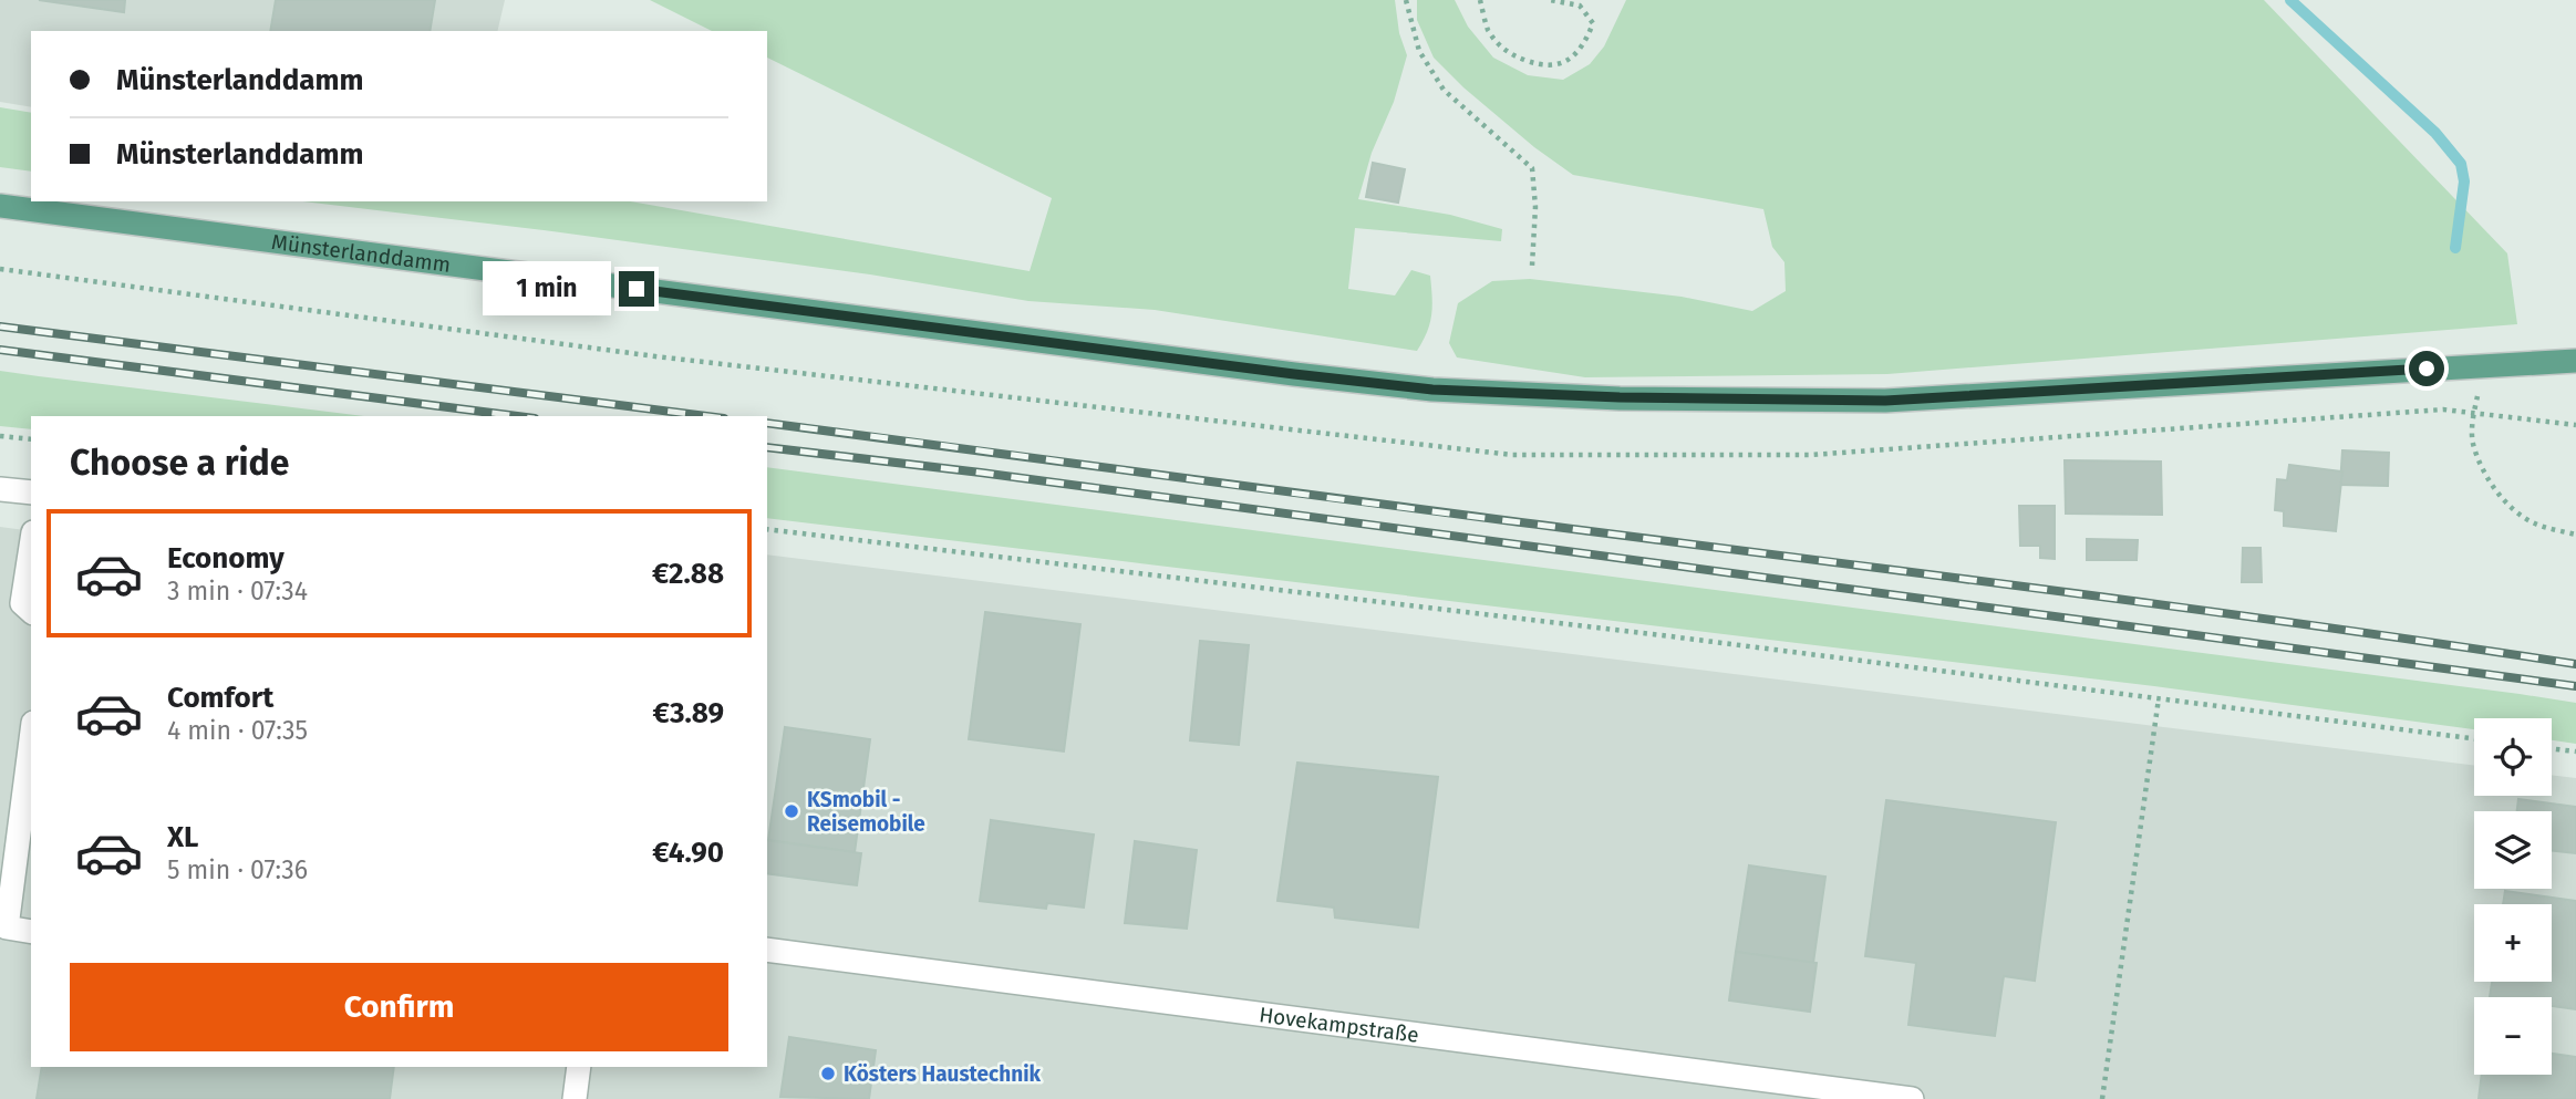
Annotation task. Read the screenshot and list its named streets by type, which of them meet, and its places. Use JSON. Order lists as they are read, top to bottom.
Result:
{
  "streets": {
    "main road": ["Münsterlanddamm"],
    "street": ["Hovekampstraße"]
  },
  "places": ["KSmobil - Reisemobile", "Kösters Haustechnik"],
  "page": {
    "banner": ["Münsterlanddamm", "Münsterlanddamm"],
    "bubble": "1 min",
    "heading": "Choose a ride",
    "list": [
      {
        "name": "Economy",
        "note": "3 min · 07:34",
        "value": "€2.88"
      },
      {
        "name": "Comfort",
        "note": "4 min · 07:35",
        "value": "€3.89"
      },
      {
        "name": "XL",
        "note": "5 min · 07:36",
        "value": "€4.90"
      }
    ],
    "map_buttons": ["+", "−"],
    "buttons": "Confirm"
  }
}
